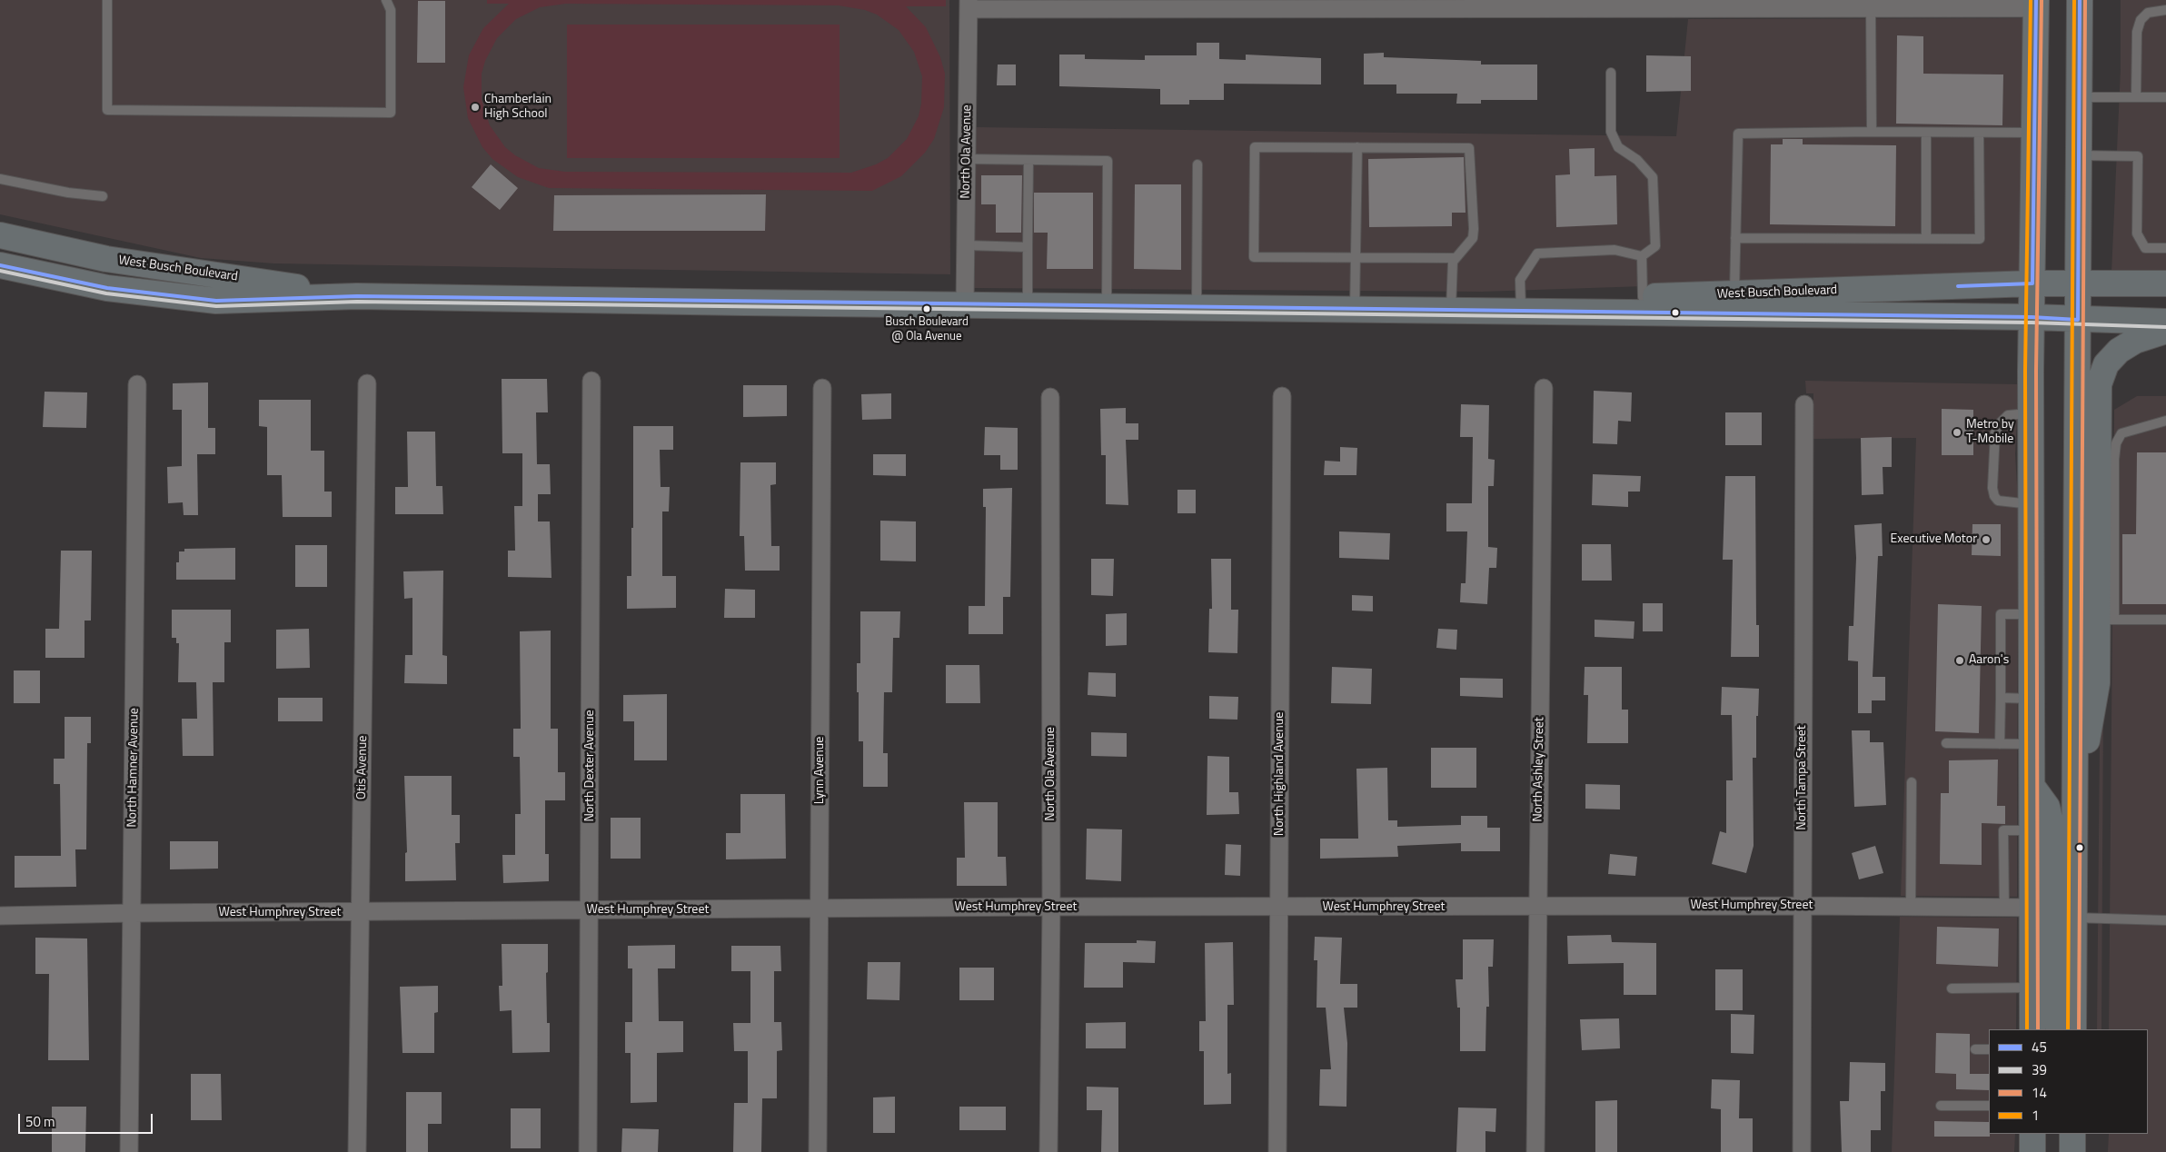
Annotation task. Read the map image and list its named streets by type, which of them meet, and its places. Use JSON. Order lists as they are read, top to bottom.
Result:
{
  "streets": {
    "main road": ["West Busch Boulevard"],
    "street": [
      "North Ola Avenue",
      "North Dexter Avenue",
      "North Hamner Avenue",
      "Otis Avenue",
      "North Ashley Street",
      "Lynn Avenue",
      "North Highland Avenue",
      "North Tampa Street",
      "West Humphrey Street"
    ]
  },
  "crossings": [
    ["North Ola Avenue", "West Busch Boulevard"],
    ["North Ola Avenue", "West Humphrey Street"],
    ["North Dexter Avenue", "West Humphrey Street"],
    ["North Hamner Avenue", "West Humphrey Street"],
    ["Otis Avenue", "West Humphrey Street"],
    ["North Ashley Street", "West Humphrey Street"],
    ["Lynn Avenue", "West Humphrey Street"],
    ["North Highland Avenue", "West Humphrey Street"],
    ["North Tampa Street", "West Humphrey Street"]
  ],
  "places": [
    "Chamberlain High School",
    "Busch Boulevard @ Ola Avenue",
    "Metro by T-Mobile",
    "Executive Motor",
    "Aaron's"
  ],
  "lines": [
    "transit line 45",
    "transit line 14",
    "transit line 1",
    "transit line 39"
  ],
  "legend": [
    "45",
    "39",
    "14",
    "1"
  ],
  "scale_bar": "50 m"
}
